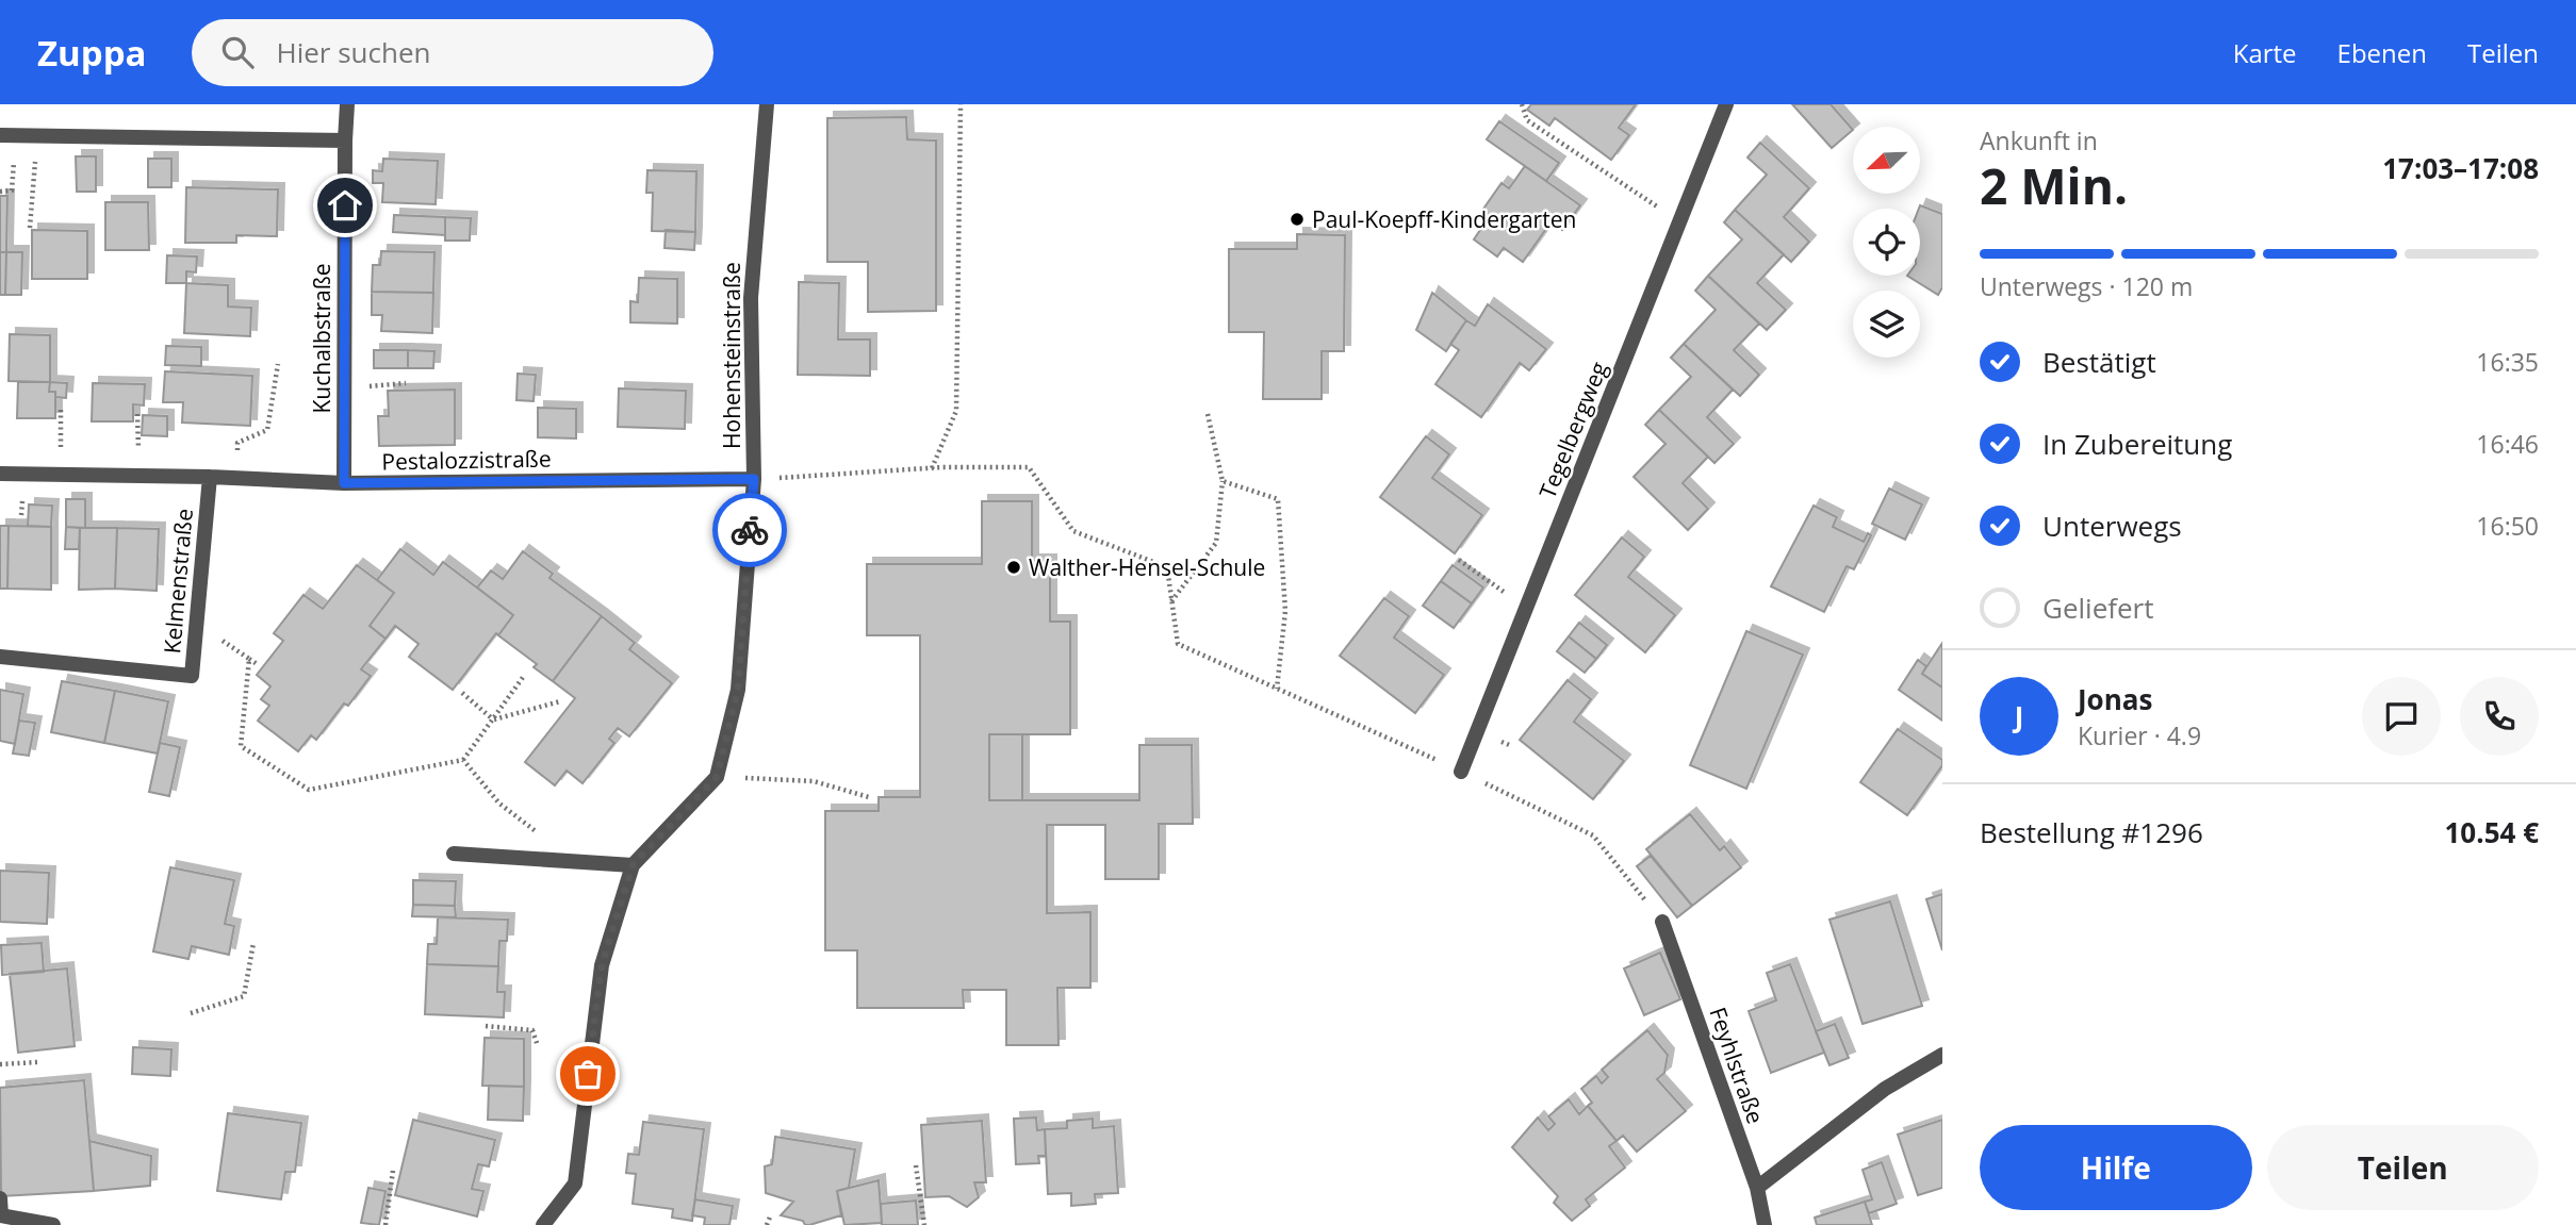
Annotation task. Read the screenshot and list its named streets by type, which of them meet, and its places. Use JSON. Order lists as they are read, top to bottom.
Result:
{
  "streets": {
    "street": [
      "Kuchalbstraße",
      "Hohensteinstraße",
      "Tegelbergweg",
      "Pestalozzistraße",
      "Kelmenstraße",
      "Feyhlstraße"
    ]
  },
  "crossings": [
    ["Kuchalbstraße", "Pestalozzistraße"],
    ["Hohensteinstraße", "Pestalozzistraße"],
    ["Pestalozzistraße", "Kelmenstraße"]
  ],
  "places": ["Paul-Koepff-Kindergarten", "Walther-Hensel-Schule"],
  "north": "bottom left",
  "page": {
    "header": "Zuppa",
    "search": "Hier suchen",
    "nav": ["Karte", "Ebenen", "Teilen"],
    "heading": ["2 Min.", "Ankunft in", "17:03–17:08"],
    "panel": [
      "Jonas",
      "Kurier · 4.9",
      "Bestellung #1296",
      "10.54 €"
    ],
    "bar": "Unterwegs · 120 m",
    "list": [
      ["Bestätigt", "16:35"],
      ["In Zubereitung", "16:46"],
      ["Unterwegs", "16:50"],
      "Geliefert"
    ],
    "round": "J",
    "buttons": ["Hilfe", "Teilen"]
  }
}
